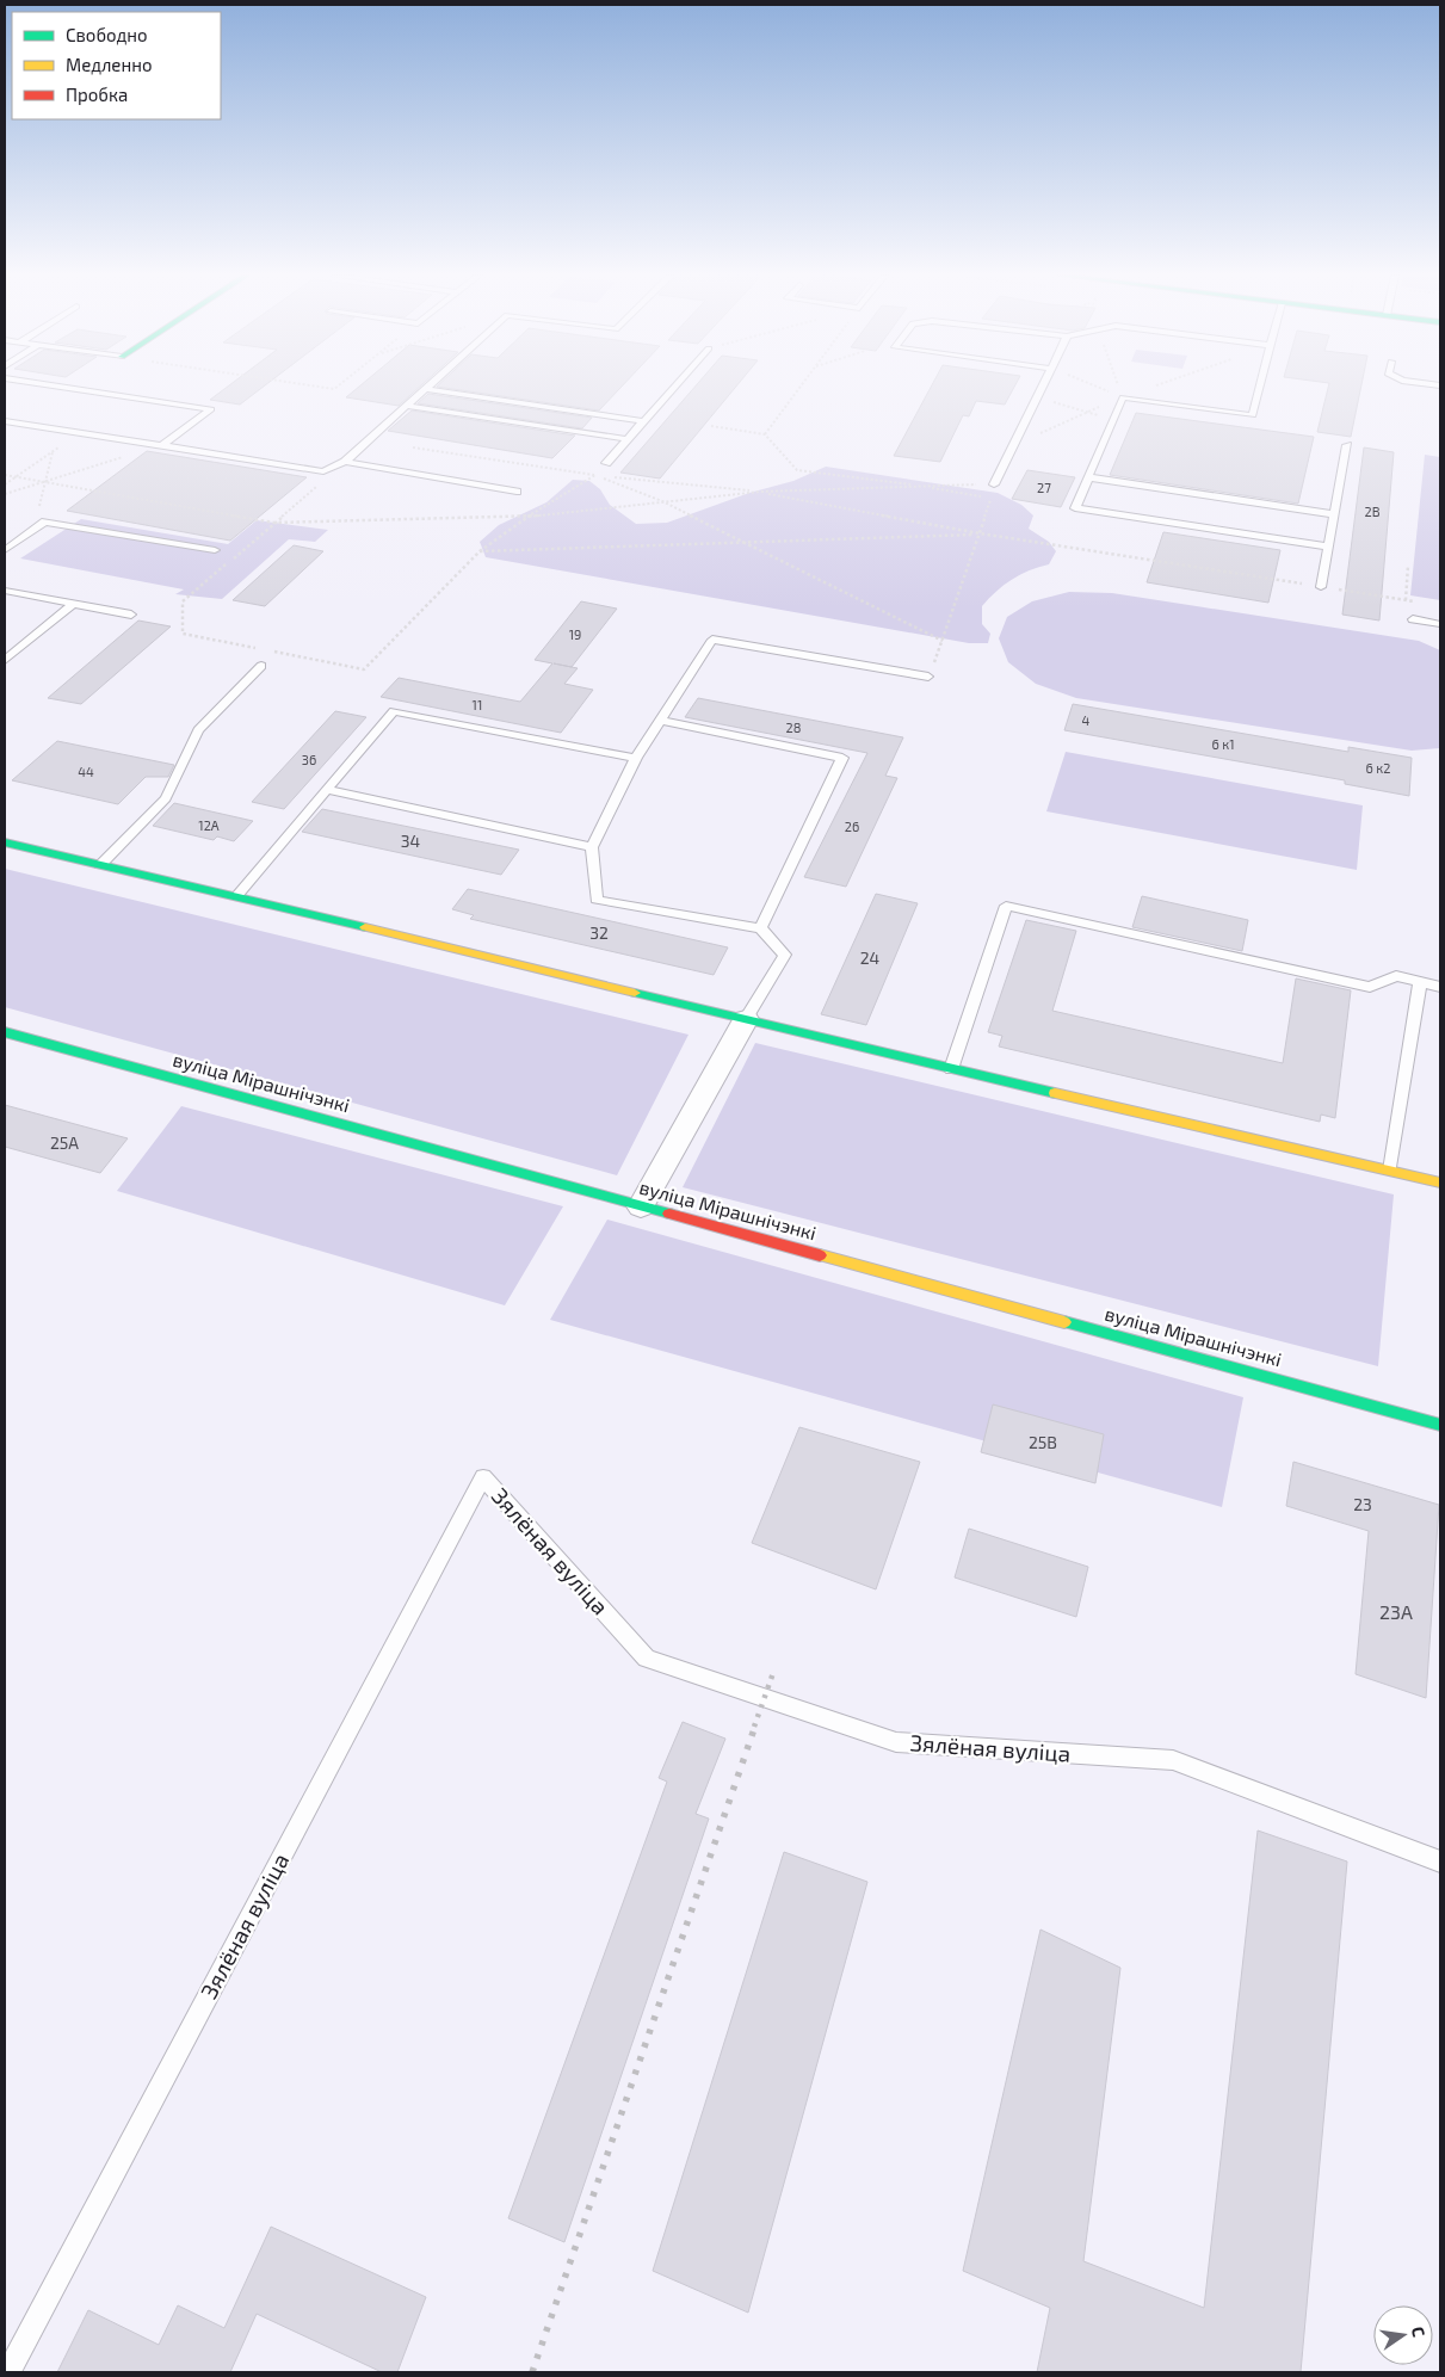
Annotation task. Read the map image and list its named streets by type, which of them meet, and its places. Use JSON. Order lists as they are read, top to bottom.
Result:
{
  "streets": {
    "street": ["вуліца Мірашнічэнкі"],
    "lane": ["Зялёная вуліца"]
  },
  "house_numbers": [
    "27",
    "2В",
    "19",
    "11",
    "4",
    "28",
    "6 к1",
    "36",
    "6 к2",
    "44",
    "12А",
    "26",
    "34",
    "32",
    "24",
    "25А",
    "25В",
    "23",
    "23А"
  ],
  "legend": ["Свободно", "Медленно", "Пробка"],
  "north": "right"
}
